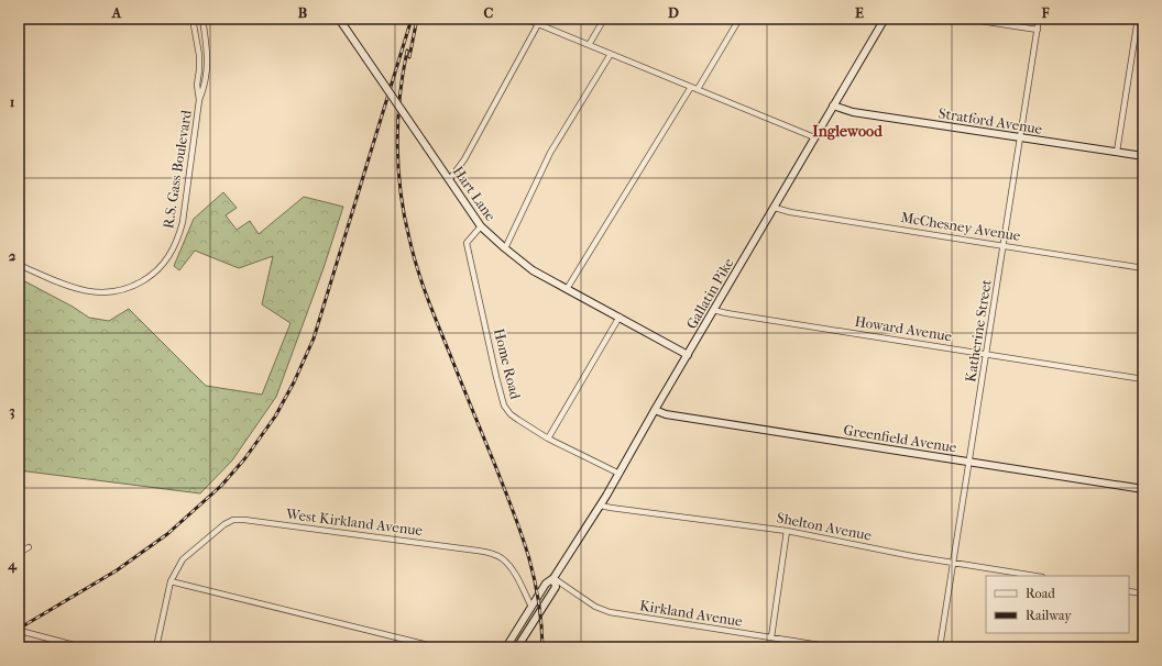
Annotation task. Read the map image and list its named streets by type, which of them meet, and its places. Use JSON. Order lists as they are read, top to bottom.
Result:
{
  "streets": {
    "main road": [
      "Stratford Avenue",
      "Hart Lane",
      "Gallatin Pike",
      "Greenfield Avenue"
    ],
    "street": [
      "R.S. Gass Boulevard",
      "McChesney Avenue",
      "Howard Avenue",
      "Katherine Street",
      "Home Road",
      "West Kirkland Avenue",
      "Shelton Avenue",
      "Kirkland Avenue"
    ]
  },
  "crossings": [
    ["Stratford Avenue", "Gallatin Pike"],
    ["Stratford Avenue", "Katherine Street"],
    ["Hart Lane", "Gallatin Pike"],
    ["Hart Lane", "Home Road"],
    ["McChesney Avenue", "Gallatin Pike"],
    ["McChesney Avenue", "Katherine Street"],
    ["Gallatin Pike", "Howard Avenue"],
    ["Gallatin Pike", "Home Road"],
    ["Gallatin Pike", "Greenfield Avenue"],
    ["Gallatin Pike", "West Kirkland Avenue"],
    ["Gallatin Pike", "Shelton Avenue"],
    ["Gallatin Pike", "Kirkland Avenue"],
    ["Howard Avenue", "Katherine Street"],
    ["Katherine Street", "Greenfield Avenue"],
    ["Katherine Street", "Shelton Avenue"]
  ],
  "districts": ["Inglewood"],
  "legend": ["Road", "Railway"],
  "grid": {
    "columns": [
      "A",
      "B",
      "C",
      "D",
      "E",
      "F"
    ],
    "rows": [
      "1",
      "2",
      "3",
      "4"
    ]
  }
}
